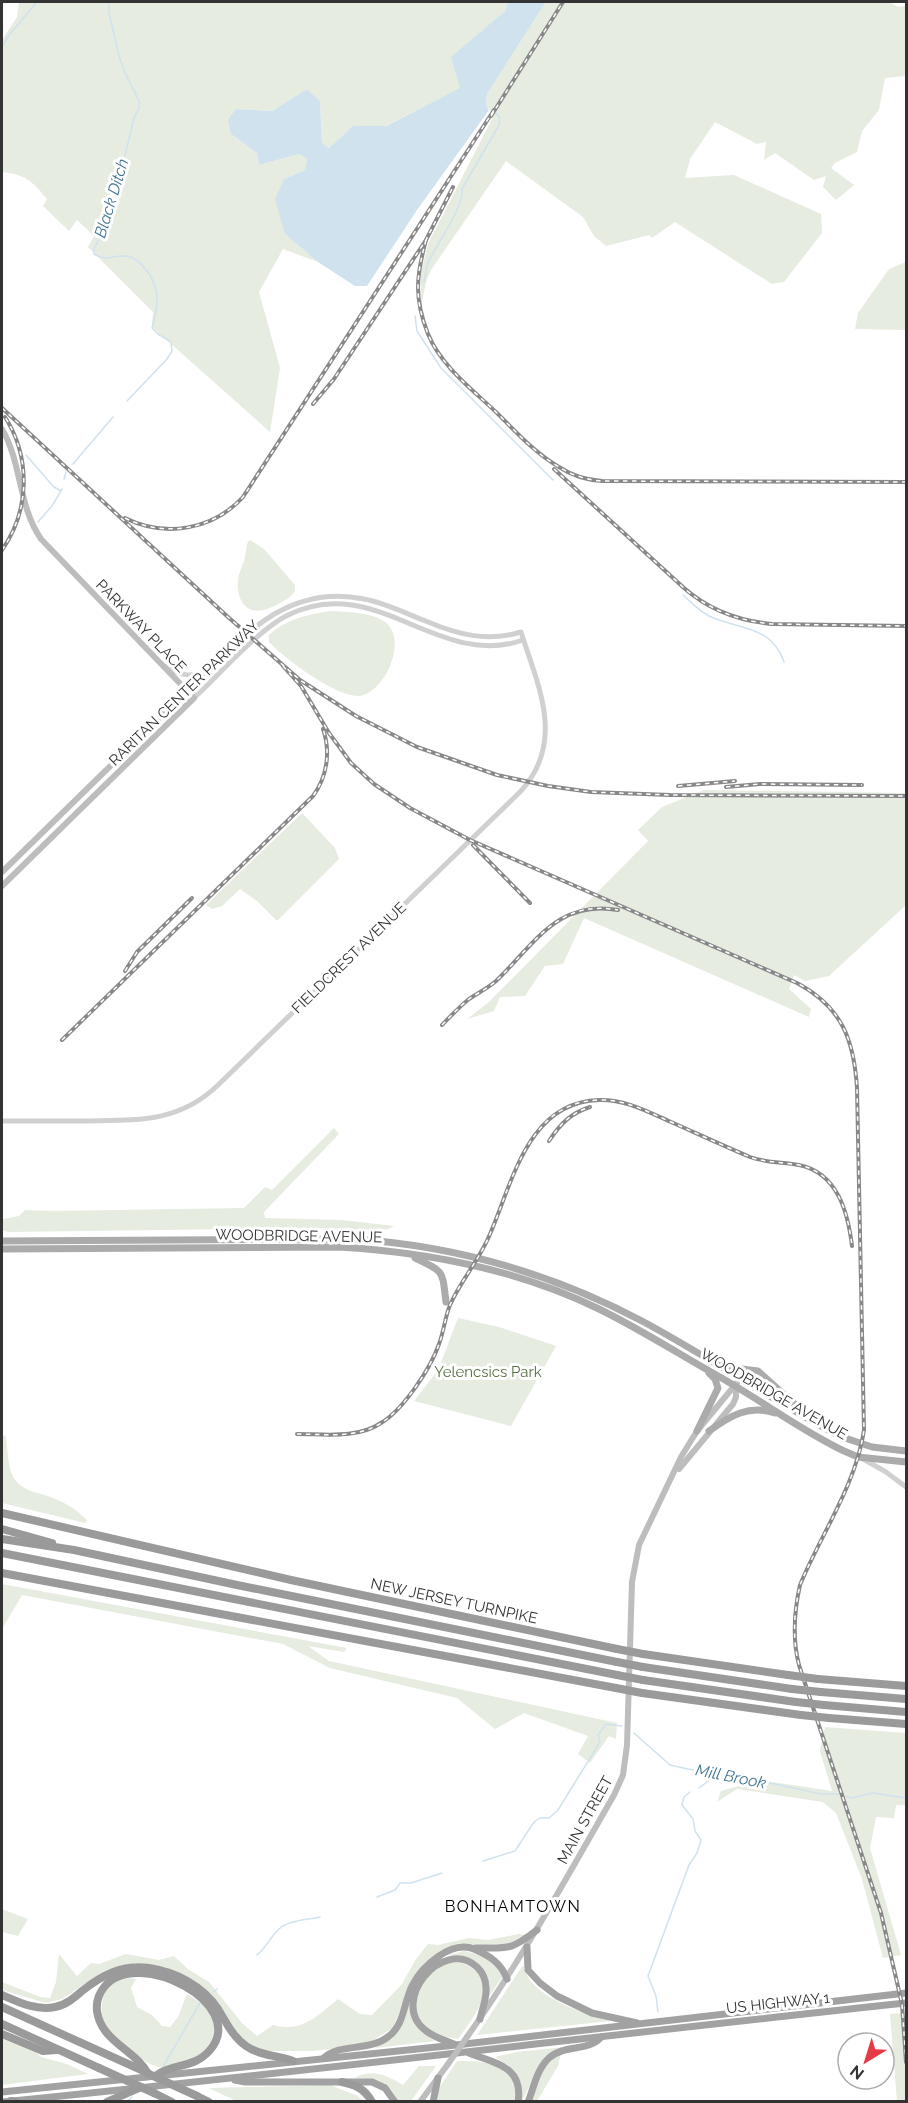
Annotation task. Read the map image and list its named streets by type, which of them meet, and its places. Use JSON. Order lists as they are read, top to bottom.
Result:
{
  "streets": {
    "highway": ["NEW JERSEY TURNPIKE", "US HIGHWAY 1"],
    "main road": [
      "PARKWAY PLACE",
      "RARITAN CENTER PARKWAY",
      "WOODBRIDGE AVENUE",
      "MAIN STREET"
    ],
    "street": ["FIELDCREST AVENUE"]
  },
  "crossings": [
    ["PARKWAY PLACE", "RARITAN CENTER PARKWAY"],
    ["RARITAN CENTER PARKWAY", "FIELDCREST AVENUE"],
    ["WOODBRIDGE AVENUE", "MAIN STREET"]
  ],
  "districts": ["BONHAMTOWN"],
  "water": ["Black Ditch", "Mill Brook"],
  "parks": ["Yelencsics Park"],
  "north": "bottom left"
}
